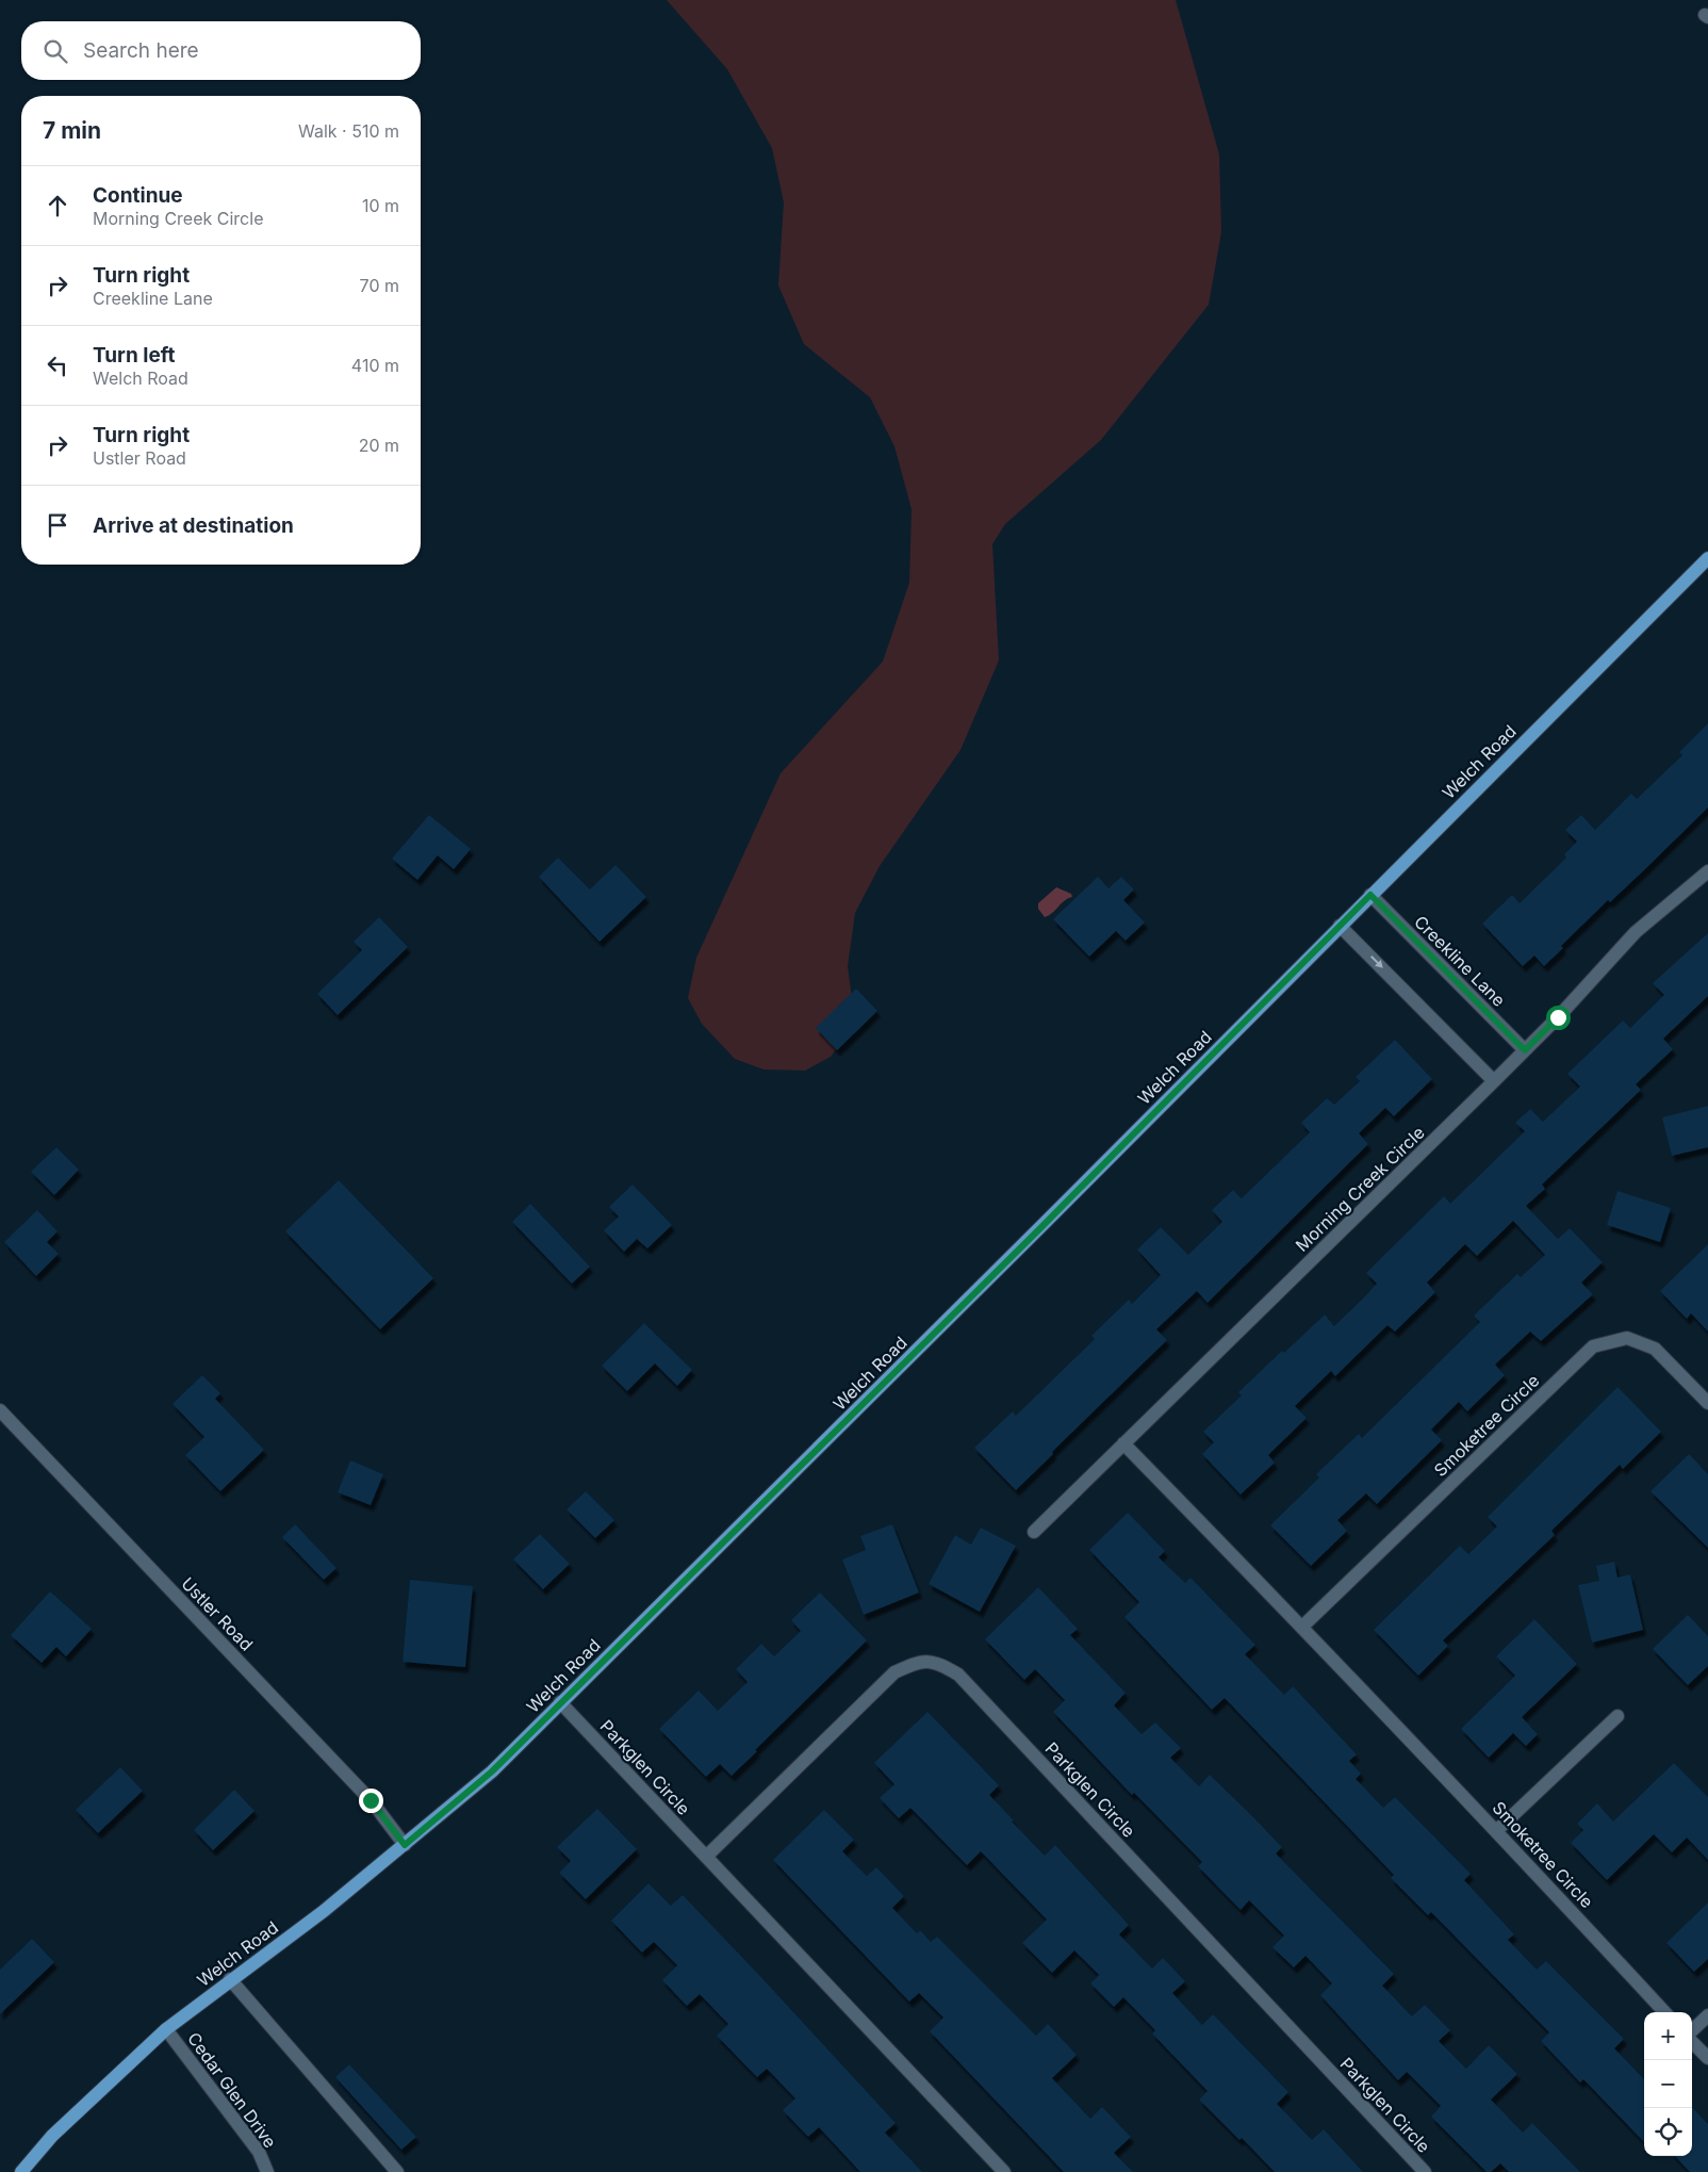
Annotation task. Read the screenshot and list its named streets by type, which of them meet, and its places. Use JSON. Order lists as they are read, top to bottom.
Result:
{
  "streets": {
    "main road": ["Welch Road"],
    "street": [
      "Creekline Lane",
      "Morning Creek Circle",
      "Smoketree Circle",
      "Ustler Road",
      "Parkglen Circle",
      "Cedar Glen Drive"
    ]
  },
  "crossings": [
    ["Welch Road", "Creekline Lane"],
    ["Welch Road", "Ustler Road"],
    ["Welch Road", "Parkglen Circle"],
    ["Welch Road", "Cedar Glen Drive"],
    ["Creekline Lane", "Morning Creek Circle"],
    ["Morning Creek Circle", "Smoketree Circle"]
  ],
  "page": {
    "search": "Search here",
    "heading": ["7 min", "Walk · 510 m"],
    "list": [
      ["Continue", "Morning Creek Circle", "10 m"],
      ["Turn right", "Creekline Lane", "70 m"],
      ["Turn left", "Welch Road", "410 m"],
      ["Turn right", "Ustler Road", "20 m"],
      "Arrive at destination"
    ],
    "map_buttons": ["+", "−"]
  }
}
